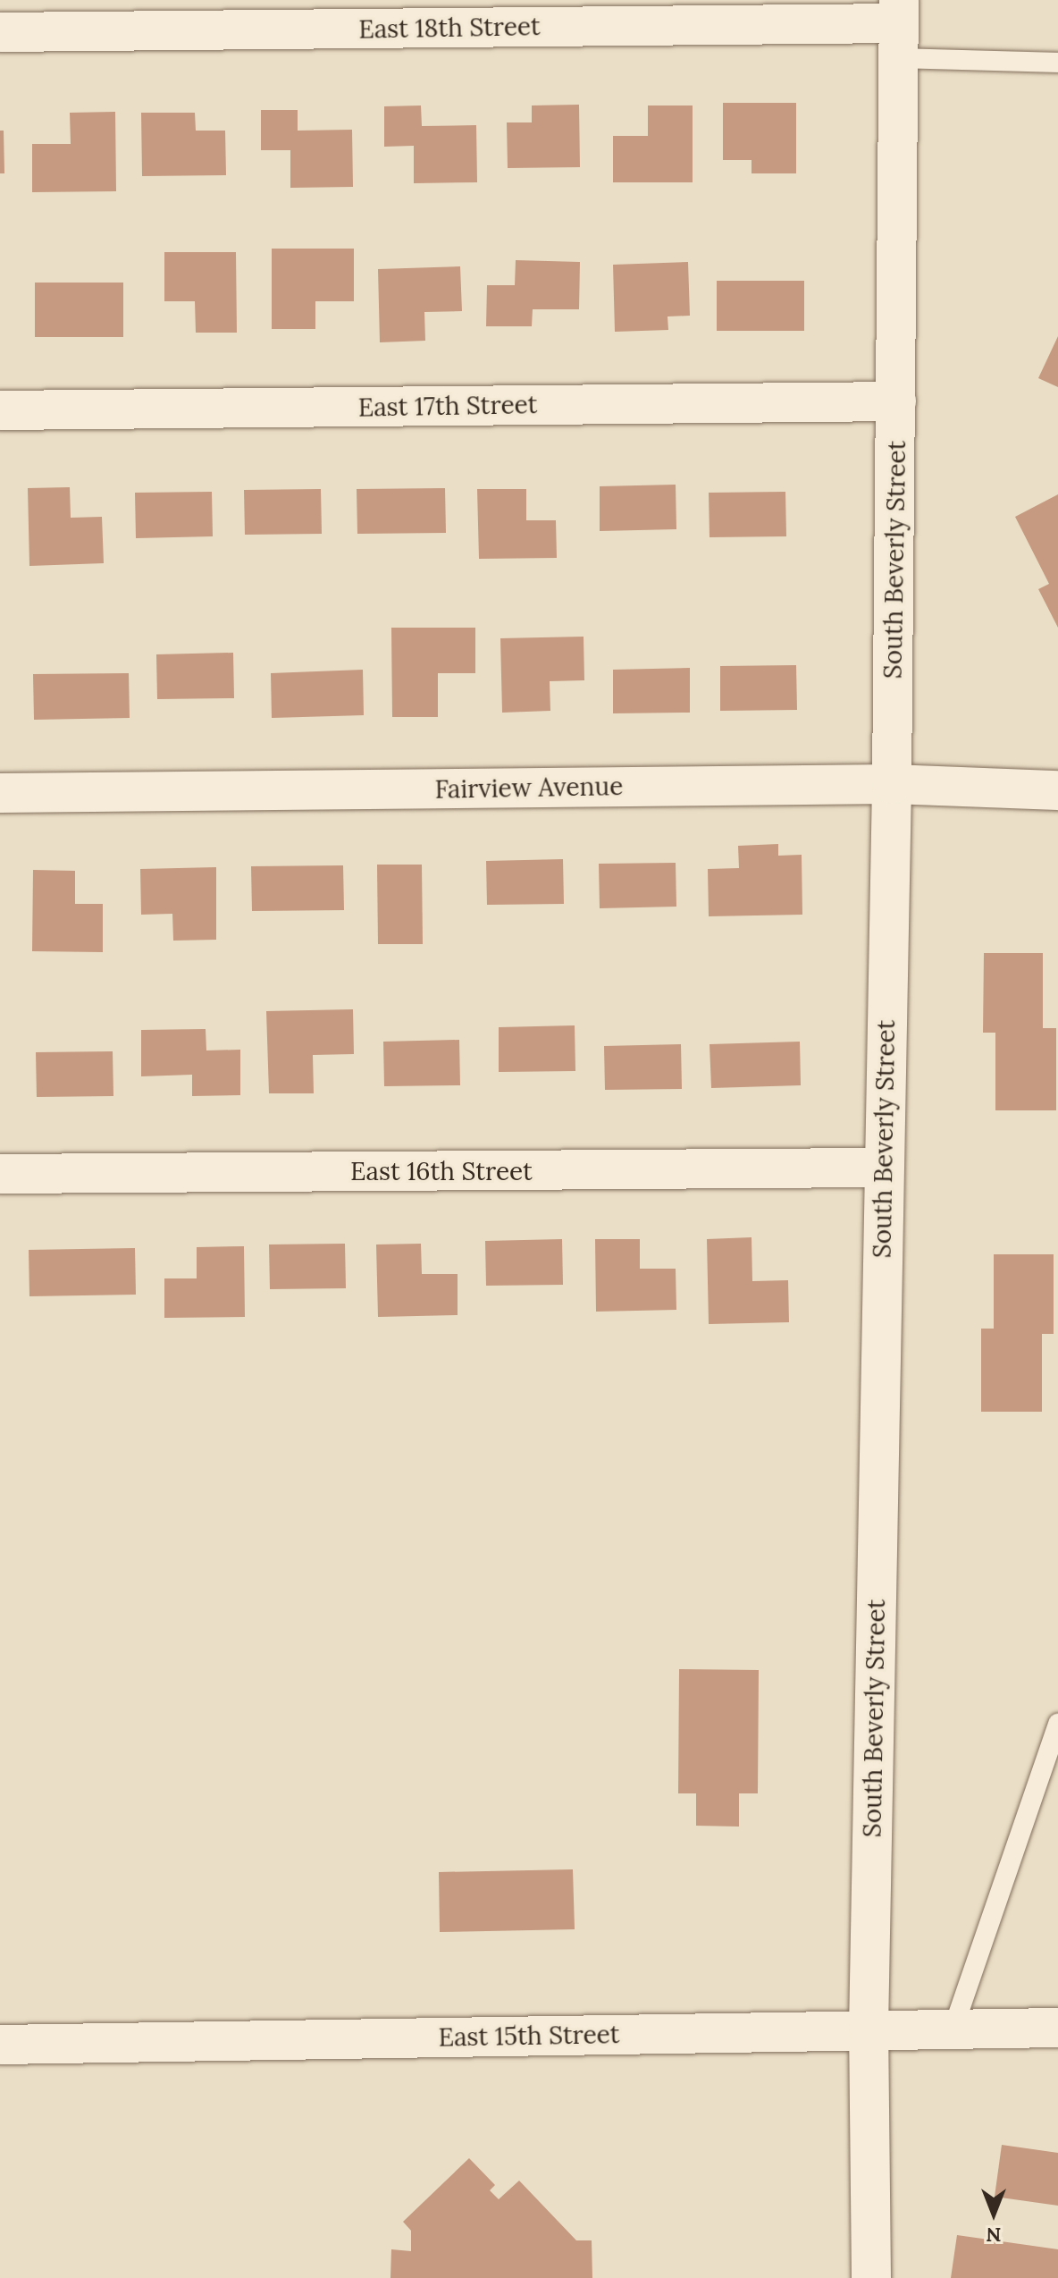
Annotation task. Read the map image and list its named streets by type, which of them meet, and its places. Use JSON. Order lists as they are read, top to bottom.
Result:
{
  "streets": {
    "street": [
      "East 18th Street",
      "East 17th Street",
      "South Beverly Street",
      "Fairview Avenue",
      "East 16th Street",
      "East 15th Street"
    ]
  },
  "crossings": [
    ["East 18th Street", "South Beverly Street"],
    ["East 17th Street", "South Beverly Street"],
    ["South Beverly Street", "Fairview Avenue"],
    ["South Beverly Street", "East 16th Street"],
    ["South Beverly Street", "East 15th Street"]
  ],
  "north": "bottom"
}
